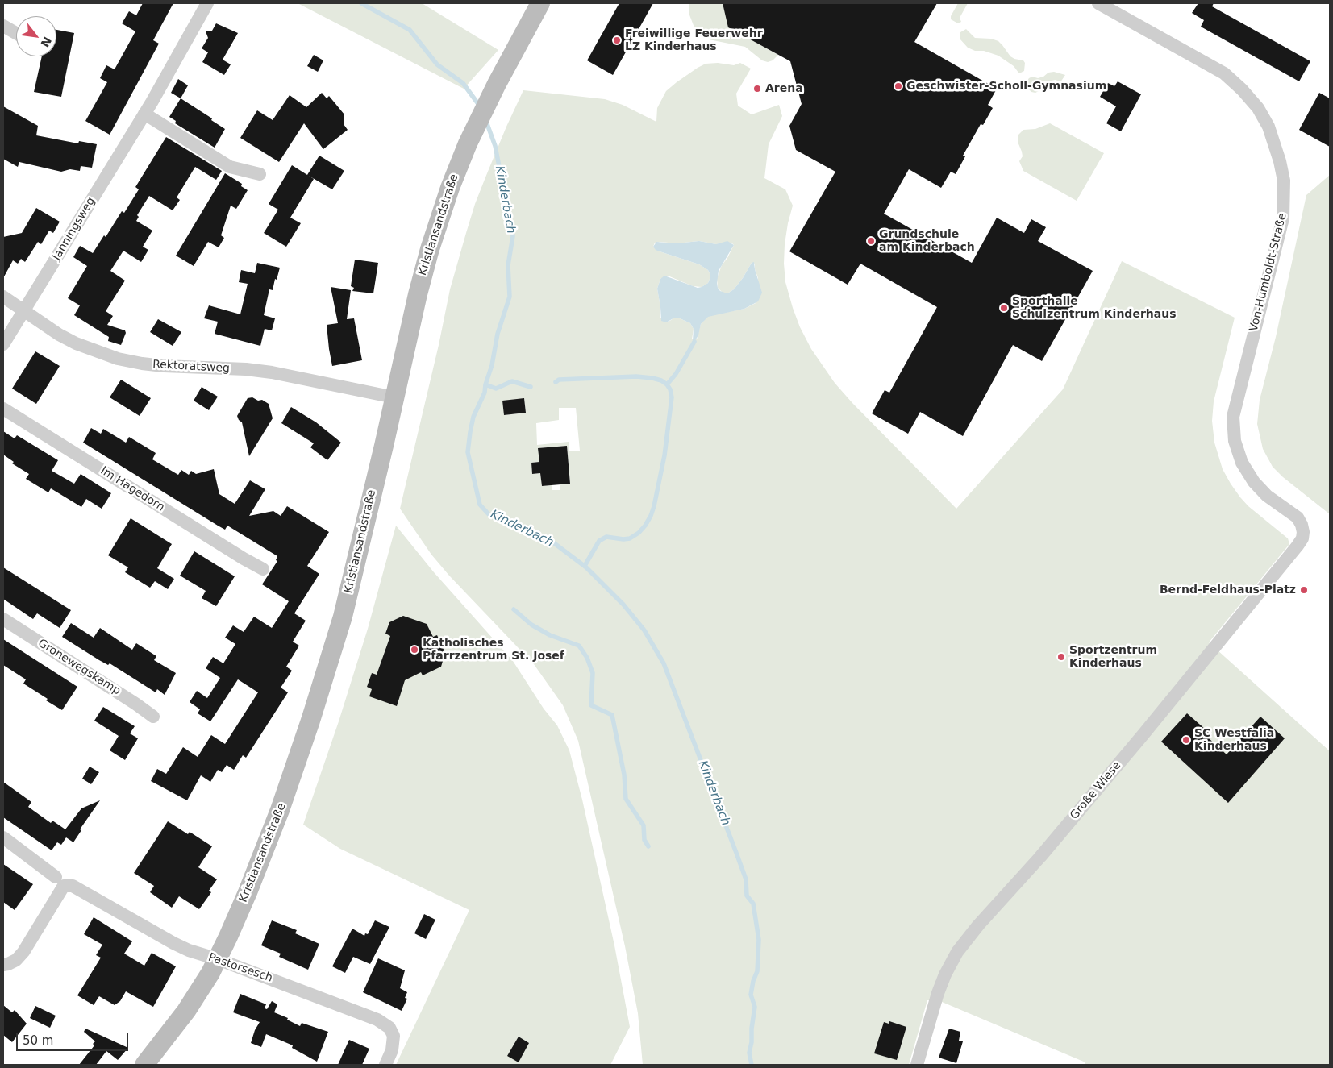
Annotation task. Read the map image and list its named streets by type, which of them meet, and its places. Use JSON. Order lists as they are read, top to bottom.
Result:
{
  "streets": {
    "street": [
      "Kristiansandstraße",
      "Janningsweg",
      "Von-Humboldt-Straße",
      "Rektoratsweg",
      "Im Hagedorn",
      "Gronewegskamp",
      "Große Wiese",
      "Pastorsesch"
    ]
  },
  "crossings": [
    ["Kristiansandstraße", "Rektoratsweg"],
    ["Kristiansandstraße", "Pastorsesch"],
    ["Janningsweg", "Rektoratsweg"],
    ["Von-Humboldt-Straße", "Große Wiese"]
  ],
  "water": ["Kinderbach"],
  "places": [
    "Freiwillige Feuerwehr LZ Kinderhaus",
    "Geschwister-Scholl-Gymnasium",
    "Arena",
    "Grundschule am Kinderbach",
    "Sporthalle Schulzentrum Kinderhaus",
    "Bernd-Feldhaus-Platz",
    "Katholisches Pfarrzentrum St. Josef",
    "Sportzentrum Kinderhaus",
    "SC Westfalia Kinderhaus"
  ],
  "scale_bar": "50 m",
  "north": "bottom right"
}
